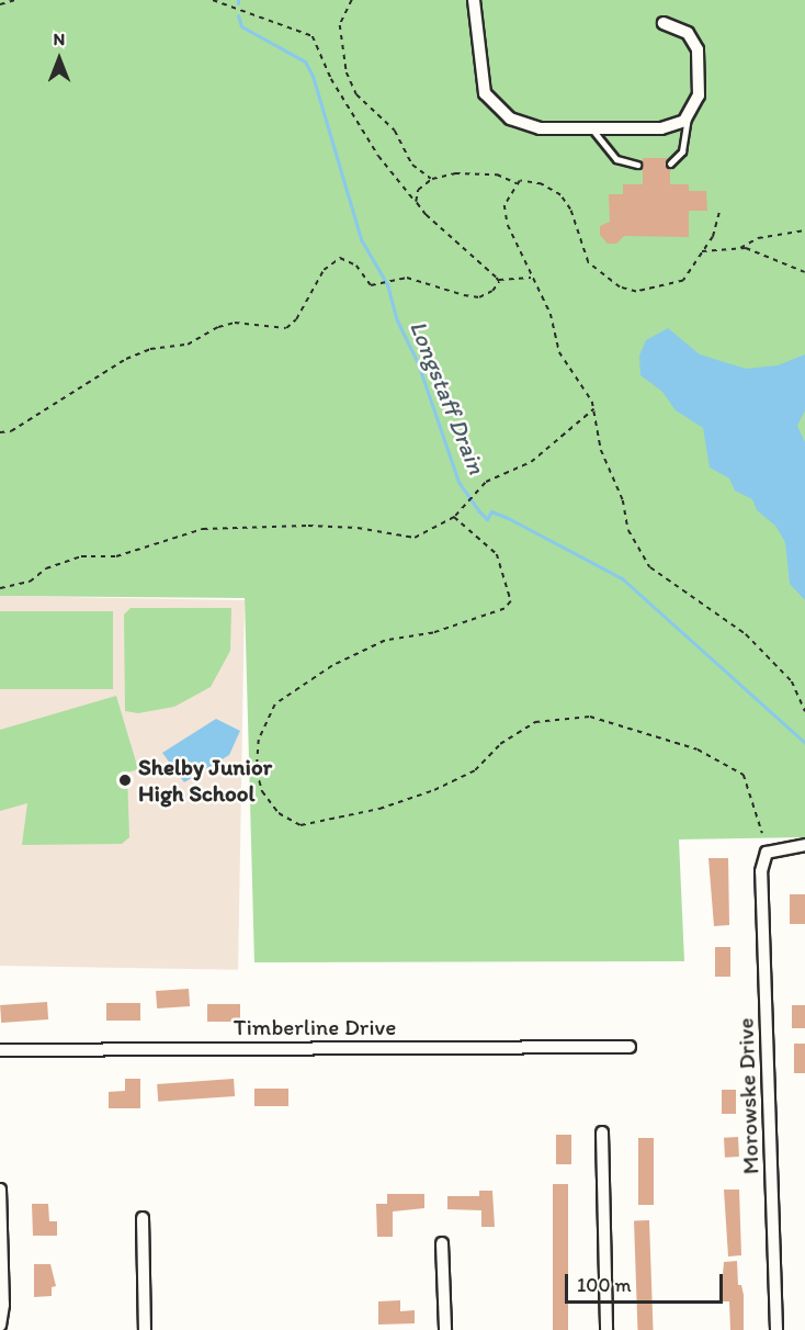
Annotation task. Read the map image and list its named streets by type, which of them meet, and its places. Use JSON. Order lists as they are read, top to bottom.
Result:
{
  "streets": {
    "street": ["Timberline Drive", "Morowske Drive"]
  },
  "water": ["Longstaff Drain"],
  "places": ["Shelby Junior High School"],
  "scale_bar": "100 m",
  "north": "top"
}
